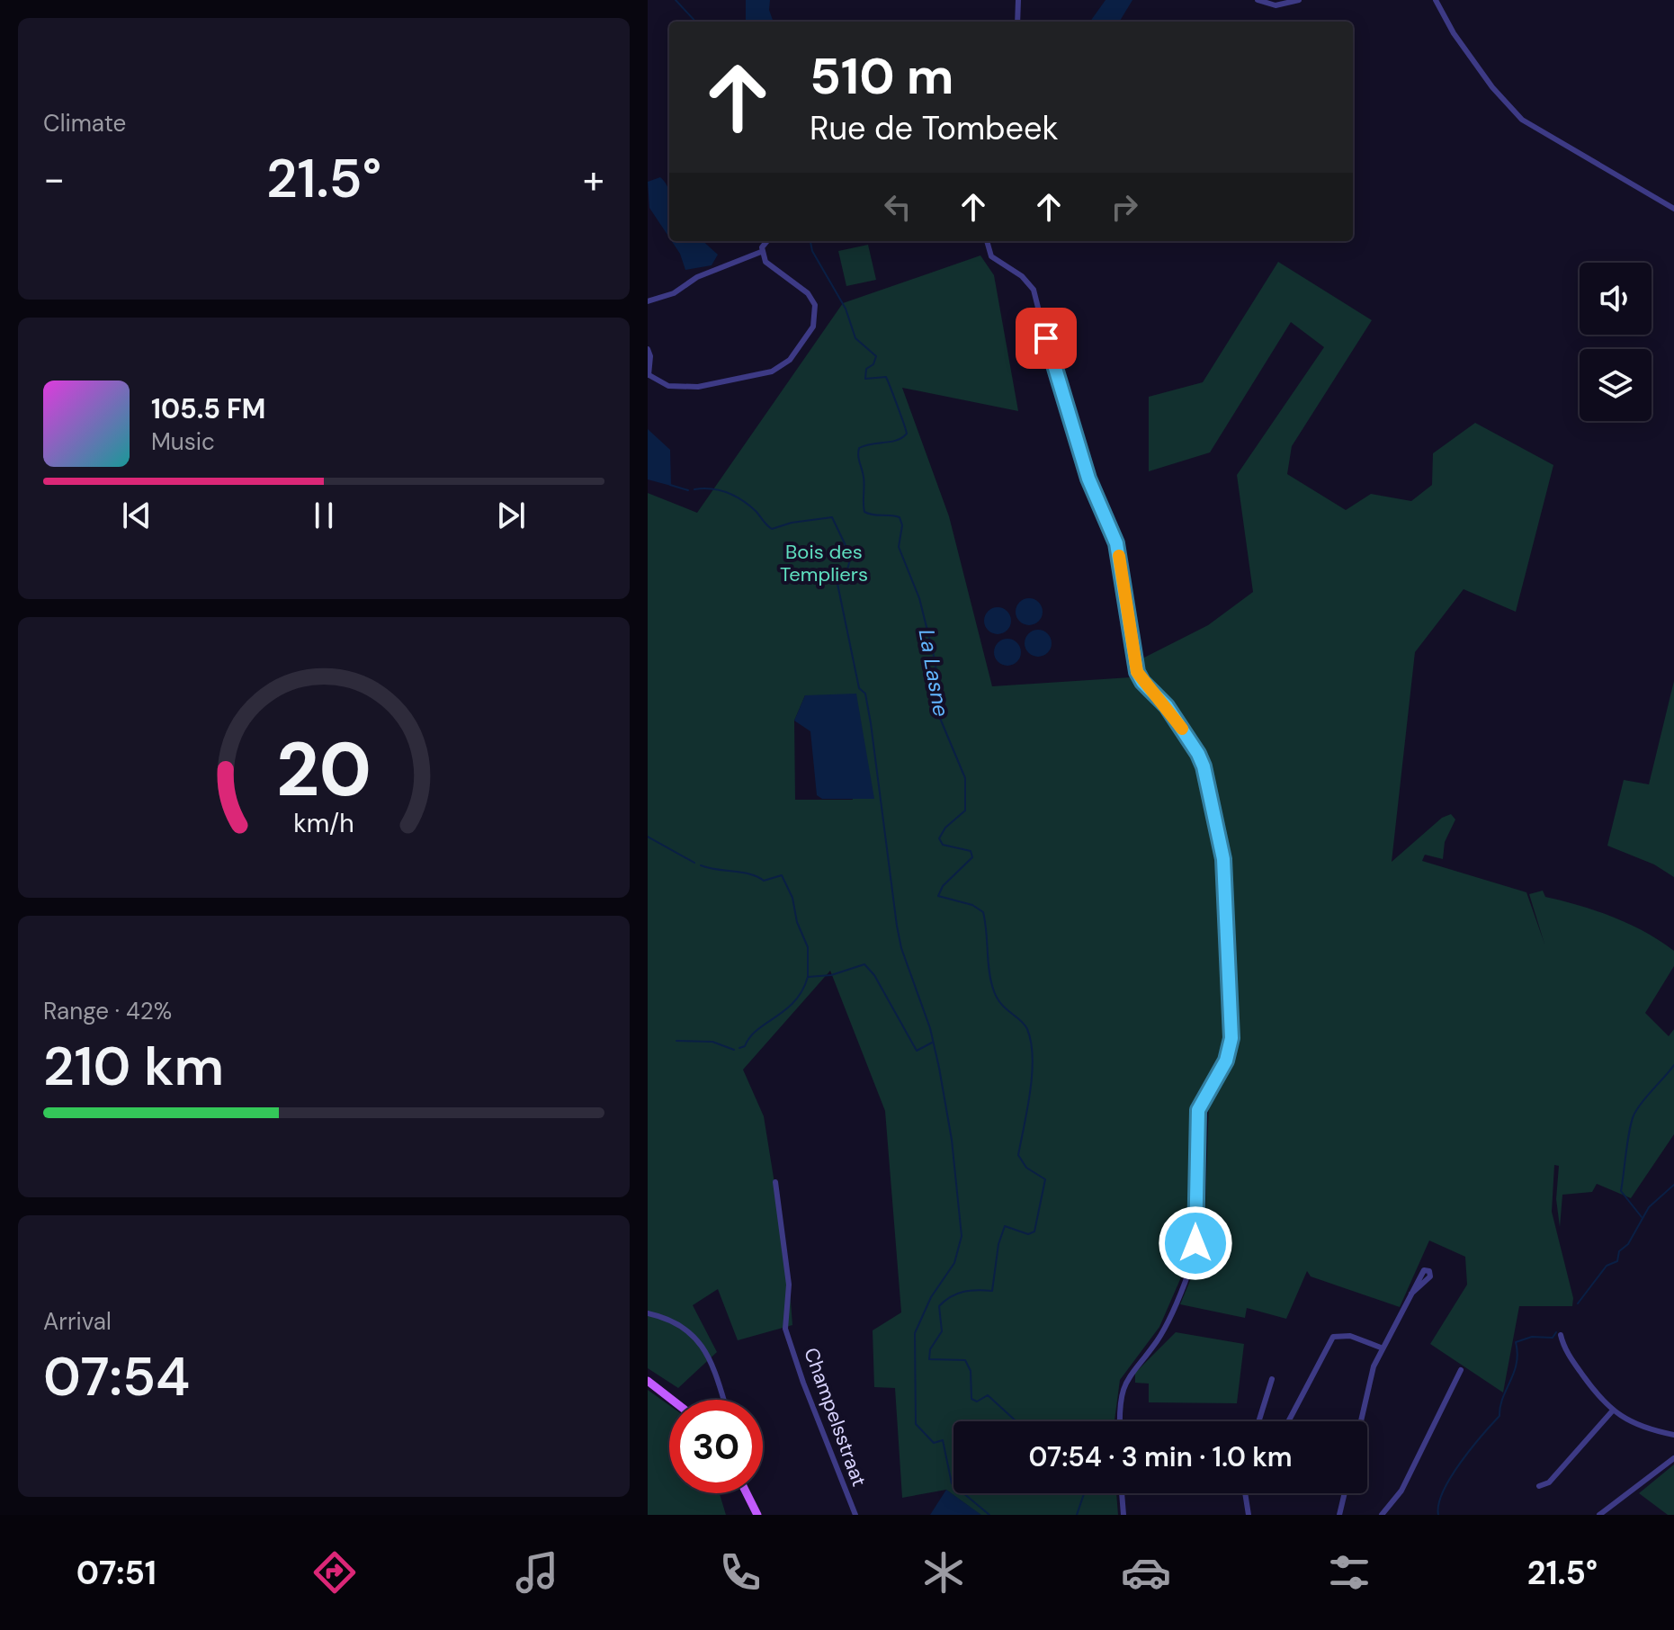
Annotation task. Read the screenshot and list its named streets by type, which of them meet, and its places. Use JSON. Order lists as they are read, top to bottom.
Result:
{
  "streets": {
    "street": ["Champelsstraat"]
  },
  "water": ["La Lasne"],
  "parks": ["Bois des Templiers"],
  "page": {
    "tile": [
      "Climate",
      ["Range · 42%", "210 km"],
      ["Arrival", "07:54"]
    ],
    "turn": ["510 m", "Rue de Tombeek"],
    "heat": ["−", "21.5°", "+"],
    "song": ["105.5 FM", "Music"],
    "limit": "30",
    "trip": "07:54 · 3 min · 1.0 km",
    "tabs": ["07:51", "21.5°"],
    "gauge": ["20", "km/h"]
  }
}
